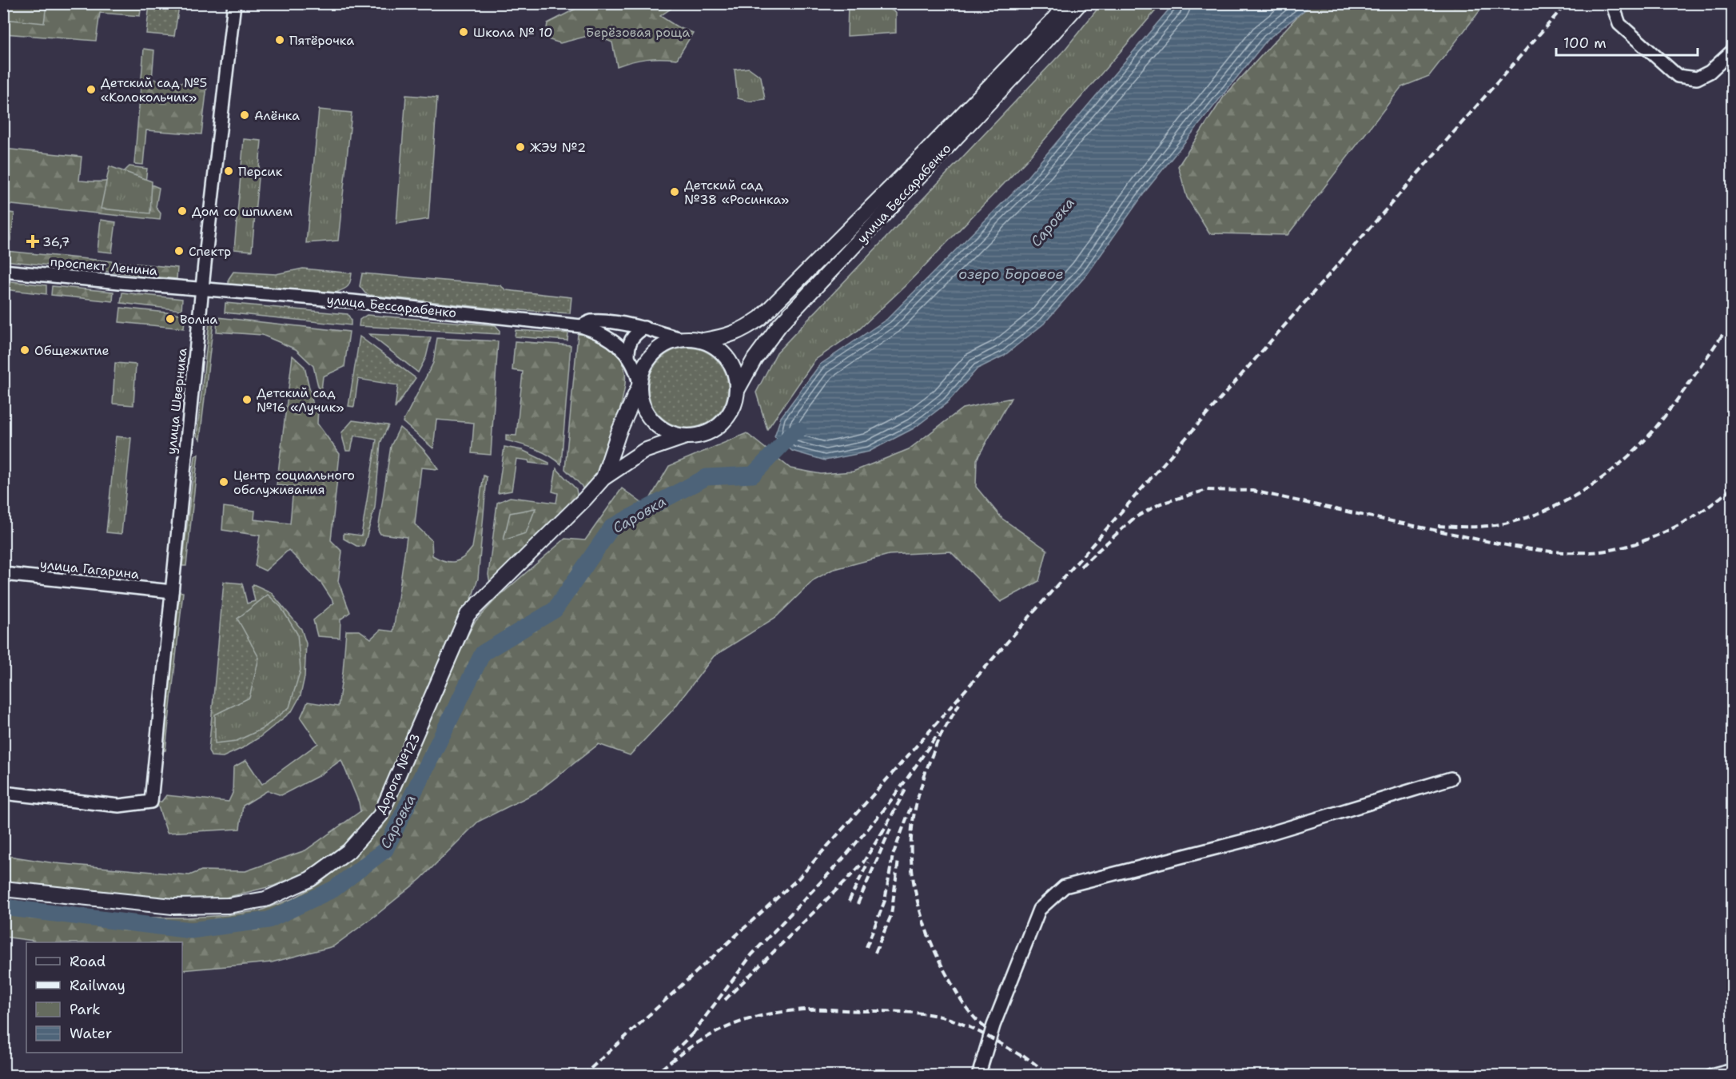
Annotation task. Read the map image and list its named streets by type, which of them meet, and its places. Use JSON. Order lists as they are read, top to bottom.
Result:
{
  "streets": {
    "main road": ["улица Бессарабенко", "Дорога №123"],
    "street": ["проспект Ленина", "улица Шверника", "улица Гагарина"]
  },
  "crossings": [
    ["улица Бессарабенко", "проспект Ленина"],
    ["улица Бессарабенко", "улица Шверника"],
    ["улица Бессарабенко", "Дорога №123"],
    ["проспект Ленина", "улица Шверника"],
    ["улица Шверника", "улица Гагарина"]
  ],
  "water": ["Саровка", "озеро Боровое"],
  "parks": ["Берёзовая роща"],
  "places": {
    "other": [
      "Школа № 10",
      "Пятёрочка",
      "Детский сад №5 «Колокольчик»",
      "Алёнка",
      "ЖЭУ №2",
      "Персик",
      "Детский сад №38 «Росинка»",
      "Дом со шпилем",
      "Спектр",
      "Волна",
      "Общежитие",
      "Детский сад №16 «Лучик»",
      "Центр социального обслуживания"
    ],
    "health": ["36,7"]
  },
  "legend": [
    "Road",
    "Railway",
    "Park",
    "Water"
  ],
  "scale_bar": "100 m"
}
